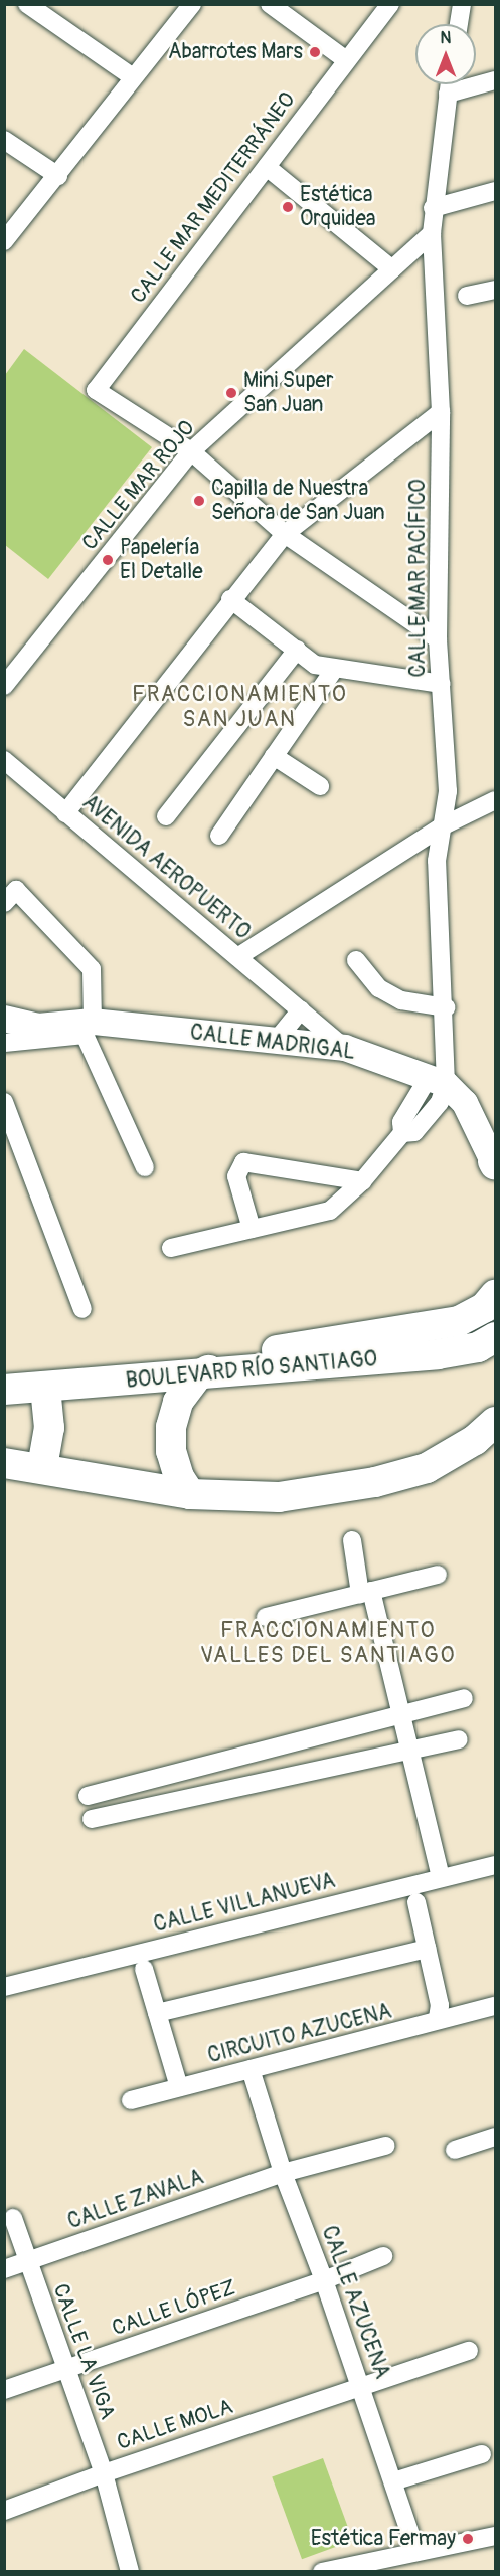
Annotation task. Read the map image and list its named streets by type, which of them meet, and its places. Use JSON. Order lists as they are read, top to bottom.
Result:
{
  "streets": {
    "main road": ["BOULEVARD RÍO SANTIAGO"],
    "street": [
      "CALLE MAR MEDITERRÁNEO",
      "CALLE MAR ROJO",
      "CALLE MAR PACÍFICO",
      "AVENIDA AEROPUERTO",
      "CALLE MADRIGAL",
      "CALLE VILLANUEVA",
      "CIRCUITO AZUCENA",
      "CALLE ZAVALA",
      "CALLE AZUCENA",
      "CALLE LÓPEZ",
      "CALLE LA VIGA",
      "CALLE MOLA"
    ]
  },
  "crossings": [
    ["CALLE MAR MEDITERRÁNEO", "CALLE MAR ROJO"],
    ["CALLE MAR ROJO", "CALLE MAR PACÍFICO"],
    ["CALLE MAR PACÍFICO", "CALLE MADRIGAL"],
    ["AVENIDA AEROPUERTO", "CALLE MADRIGAL"],
    ["CIRCUITO AZUCENA", "CALLE AZUCENA"],
    ["CALLE ZAVALA", "CALLE AZUCENA"],
    ["CALLE ZAVALA", "CALLE LA VIGA"],
    ["CALLE AZUCENA", "CALLE LÓPEZ"],
    ["CALLE AZUCENA", "CALLE MOLA"],
    ["CALLE LÓPEZ", "CALLE LA VIGA"],
    ["CALLE LA VIGA", "CALLE MOLA"]
  ],
  "districts": ["FRACCIONAMIENTO SAN JUAN", "FRACCIONAMIENTO VALLES DEL SANTIAGO"],
  "places": [
    "Abarrotes Mars",
    "Estética Orquidea",
    "Mini Super San Juan",
    "Capilla de Nuestra Señora de San Juan",
    "Papelería El Detalle",
    "Estética Fermay"
  ],
  "north": "top"
}
